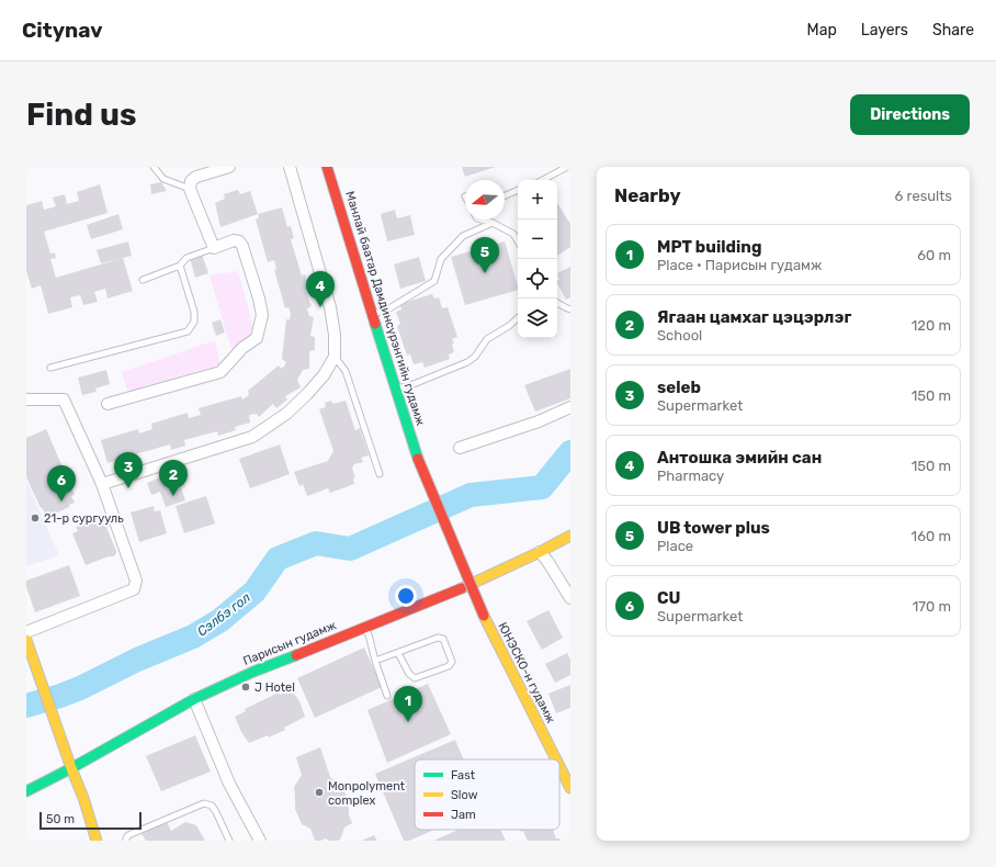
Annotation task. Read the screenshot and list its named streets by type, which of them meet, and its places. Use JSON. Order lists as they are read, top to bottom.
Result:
{
  "streets": {
    "street": ["Манлай баатар Дамдинсүрэнгийн гудамж", "Парисын гудамж", "ЮНЭСКО-н гудамж"]
  },
  "crossings": [
    ["Манлай баатар Дамдинсүрэнгийн гудамж", "ЮНЭСКО-н гудамж"]
  ],
  "water": ["Сэлбэ гол"],
  "places": ["21-р сургууль", "J Hotel", "Monpolyment complex"],
  "legend": ["Fast", "Slow", "Jam"],
  "scale_bar": "50 m",
  "north": "left",
  "page": {
    "header": "Citynav",
    "nav": ["Map", "Layers", "Share"],
    "buttons": "Directions",
    "title": "Find us",
    "heading": ["Nearby", "6 results"],
    "map_buttons": ["+", "−"],
    "list": [
      {
        "mark": "1",
        "name": "MPT building",
        "note": "Place · Парисын гудамж",
        "value": "60 m"
      },
      {
        "mark": "2",
        "name": "Ягаан цамхаг цэцэрлэг",
        "note": "School",
        "value": "120 m"
      },
      {
        "mark": "3",
        "name": "seleb",
        "note": "Supermarket",
        "value": "150 m"
      },
      {
        "mark": "4",
        "name": "Антошка эмийн сан",
        "note": "Pharmacy",
        "value": "150 m"
      },
      {
        "mark": "5",
        "name": "UB tower plus",
        "note": "Place",
        "value": "160 m"
      },
      {
        "mark": "6",
        "name": "CU",
        "note": "Supermarket",
        "value": "170 m"
      }
    ],
    "pins": [
      "5",
      "4",
      "3",
      "2",
      "6",
      "1"
    ],
    "scale": "50 m"
  }
}
